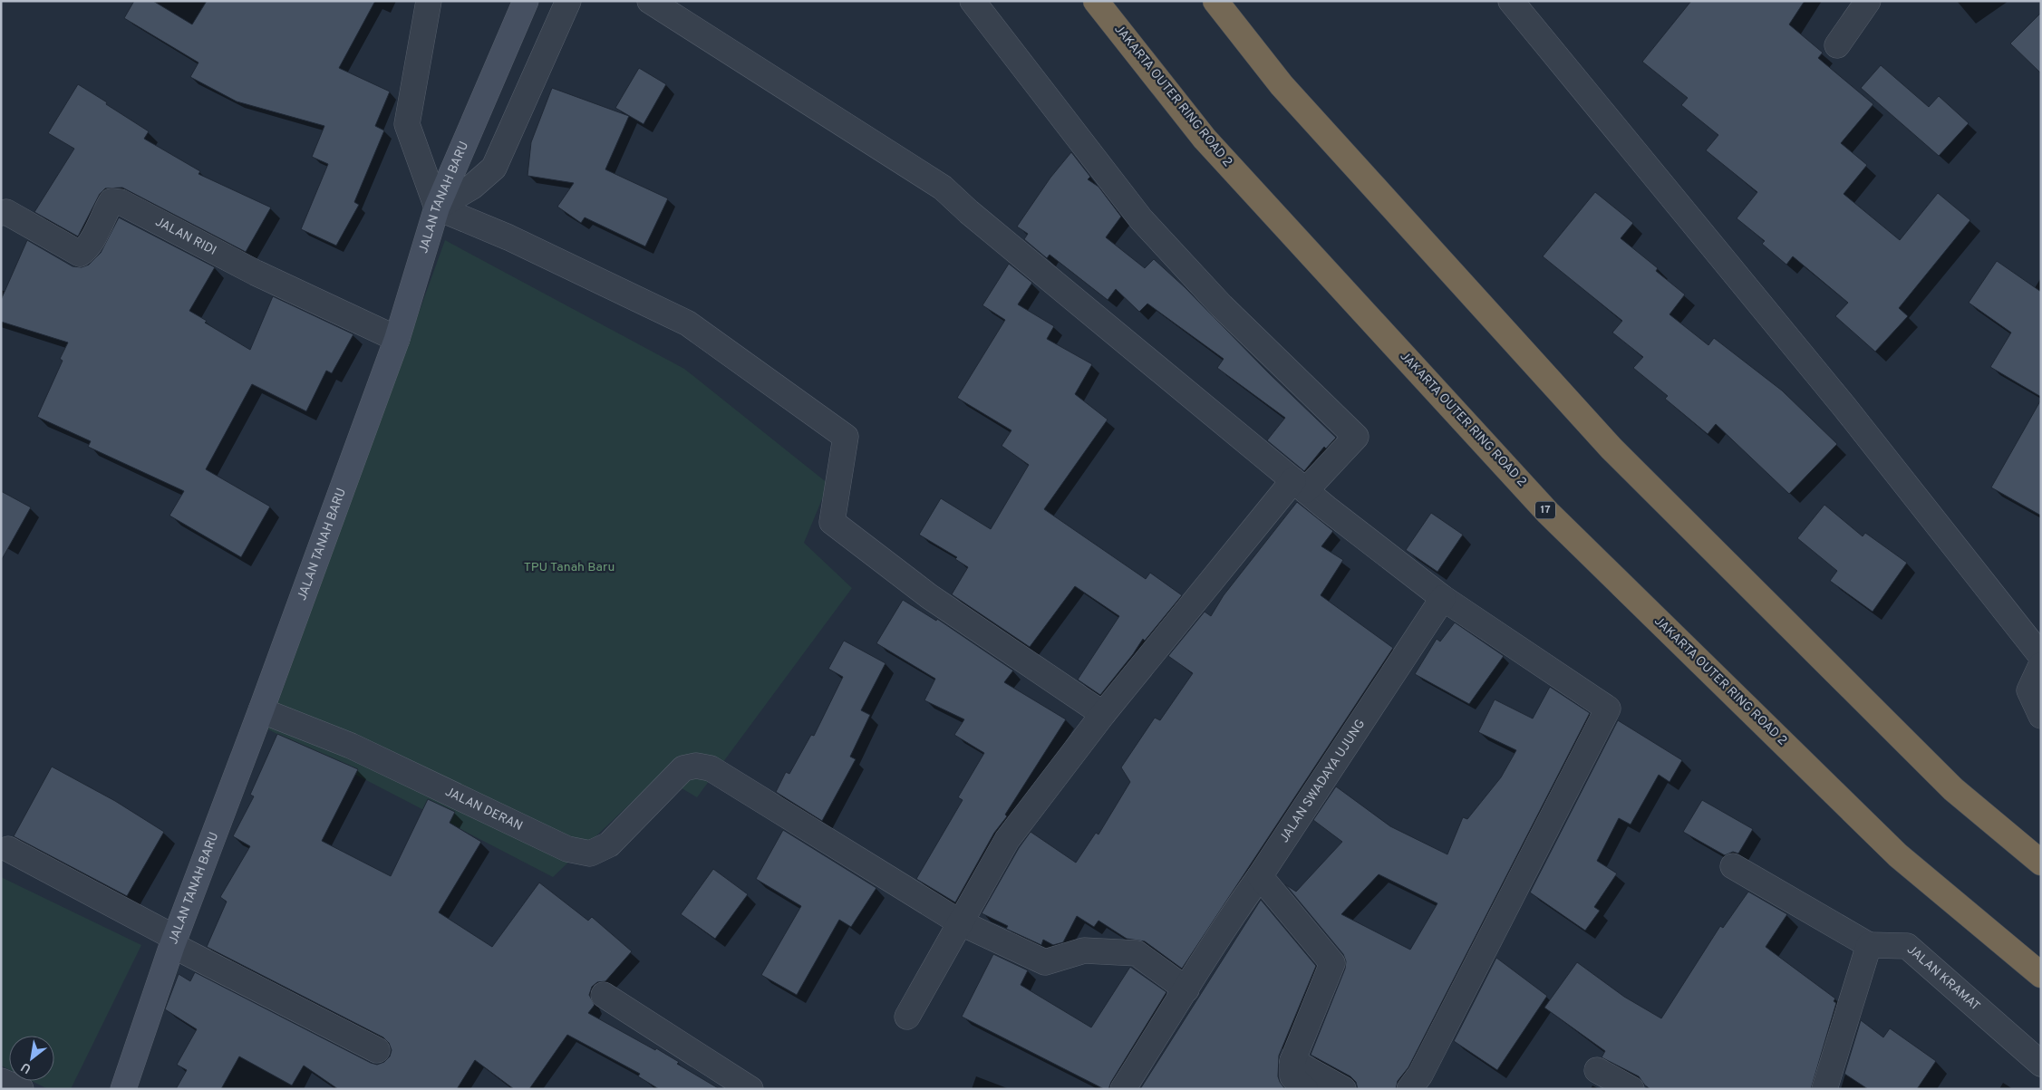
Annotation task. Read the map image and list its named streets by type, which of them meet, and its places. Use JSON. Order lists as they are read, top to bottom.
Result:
{
  "streets": {
    "highway": ["JAKARTA OUTER RING ROAD 2", "17"],
    "main road": ["JALAN TANAH BARU"],
    "street": [
      "JALAN RIDI",
      "JALAN SWADAYA UJUNG",
      "JALAN DERAN",
      "JALAN KRAMAT"
    ]
  },
  "crossings": [
    ["JALAN TANAH BARU", "JALAN RIDI"],
    ["JALAN TANAH BARU", "JALAN DERAN"]
  ],
  "parks": ["TPU Tanah Baru"],
  "north": "bottom left"
}
